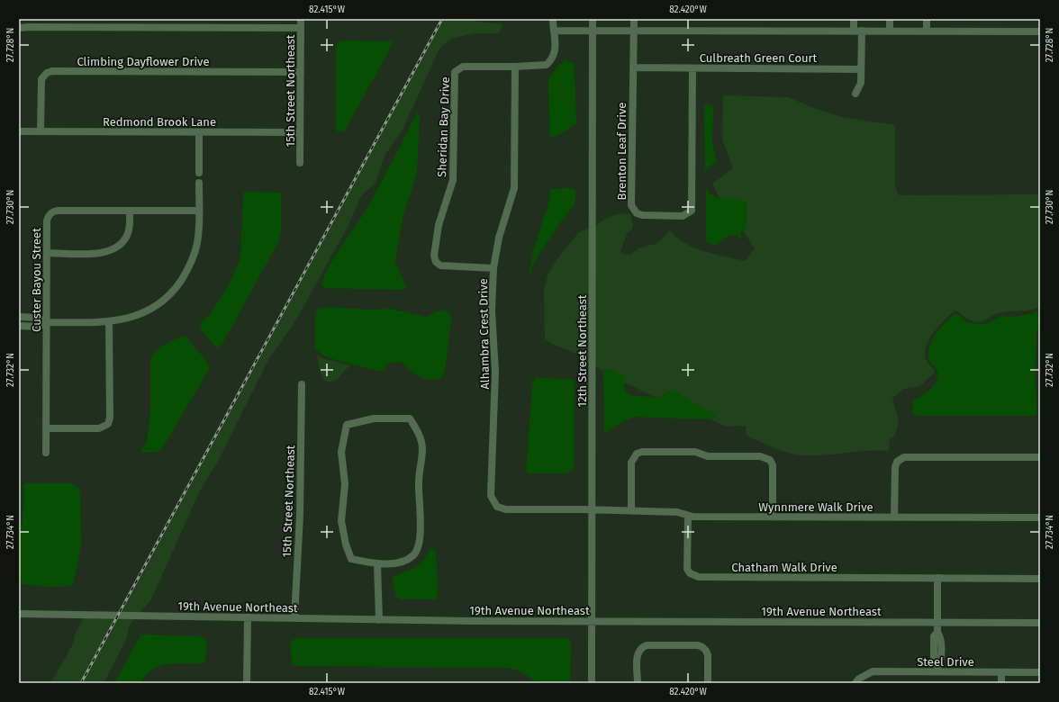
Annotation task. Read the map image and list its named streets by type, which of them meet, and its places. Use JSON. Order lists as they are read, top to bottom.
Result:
{
  "streets": {
    "street": [
      "Culbreath Green Court",
      "Climbing Dayflower Drive",
      "15th Street Northeast",
      "Redmond Brook Lane",
      "Sheridan Bay Drive",
      "Brenton Leaf Drive",
      "Custer Bayou Street",
      "Alhambra Crest Drive",
      "12th Street Northeast",
      "Wynnmere Walk Drive",
      "Chatham Walk Drive",
      "19th Avenue Northeast",
      "Steel Drive"
    ]
  },
  "crossings": [
    ["Culbreath Green Court", "Brenton Leaf Drive"],
    ["Climbing Dayflower Drive", "15th Street Northeast"],
    ["Climbing Dayflower Drive", "Redmond Brook Lane"],
    ["15th Street Northeast", "Redmond Brook Lane"],
    ["15th Street Northeast", "19th Avenue Northeast"],
    ["Sheridan Bay Drive", "Alhambra Crest Drive"],
    ["Alhambra Crest Drive", "12th Street Northeast"],
    ["Alhambra Crest Drive", "Wynnmere Walk Drive"],
    ["12th Street Northeast", "Wynnmere Walk Drive"],
    ["12th Street Northeast", "19th Avenue Northeast"],
    ["Wynnmere Walk Drive", "Chatham Walk Drive"]
  ],
  "coordinates": [
    "82.415°W",
    "82.420°W",
    "27.728°N",
    "27.730°N",
    "27.732°N",
    "27.734°N"
  ]
}
